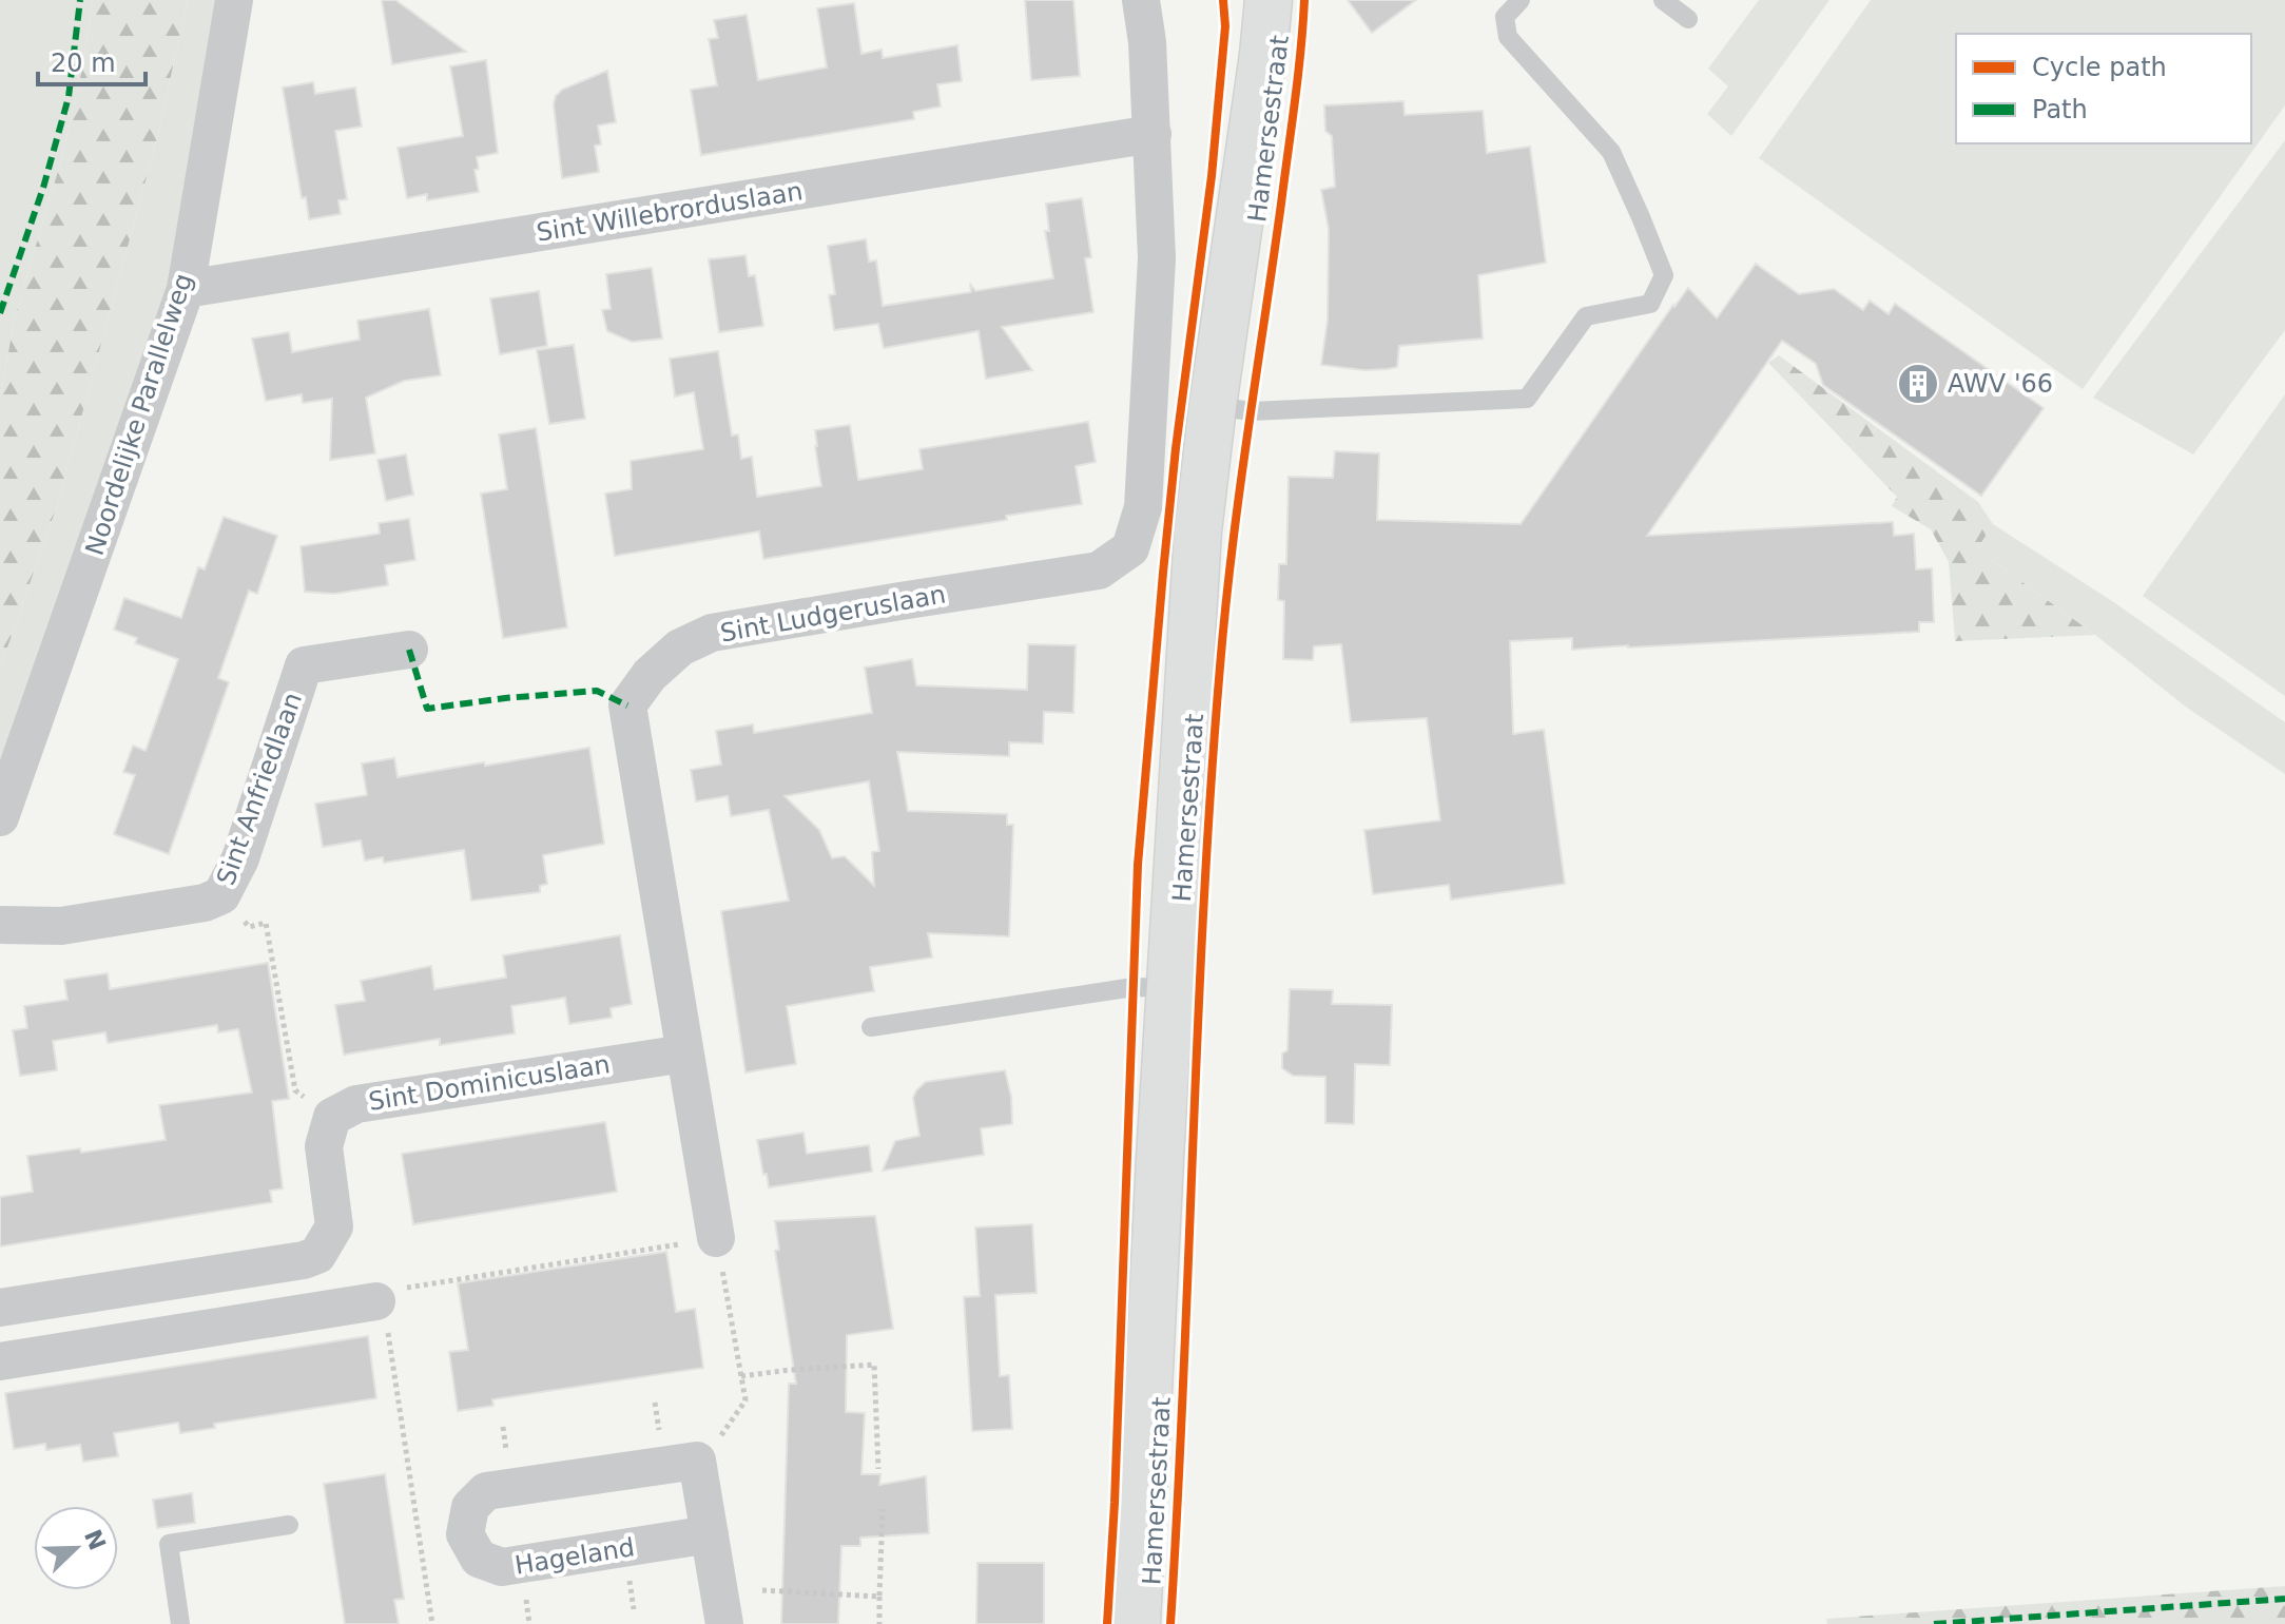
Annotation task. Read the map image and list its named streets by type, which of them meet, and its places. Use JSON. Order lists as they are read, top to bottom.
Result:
{
  "streets": {
    "main road": ["Hamersestraat"],
    "street": [
      "Sint Willebrorduslaan",
      "Noordelijke Parallelweg",
      "Sint Ludgeruslaan",
      "Sint Anfriedlaan",
      "Sint Dominicuslaan",
      "Hageland"
    ]
  },
  "crossings": [
    ["Sint Willebrorduslaan", "Noordelijke Parallelweg"],
    ["Sint Willebrorduslaan", "Sint Ludgeruslaan"],
    ["Sint Ludgeruslaan", "Sint Dominicuslaan"]
  ],
  "places": {
    "building": ["AWV '66"]
  },
  "legend": ["Cycle path", "Path"],
  "scale_bar": "20 m",
  "north": "top right"
}
